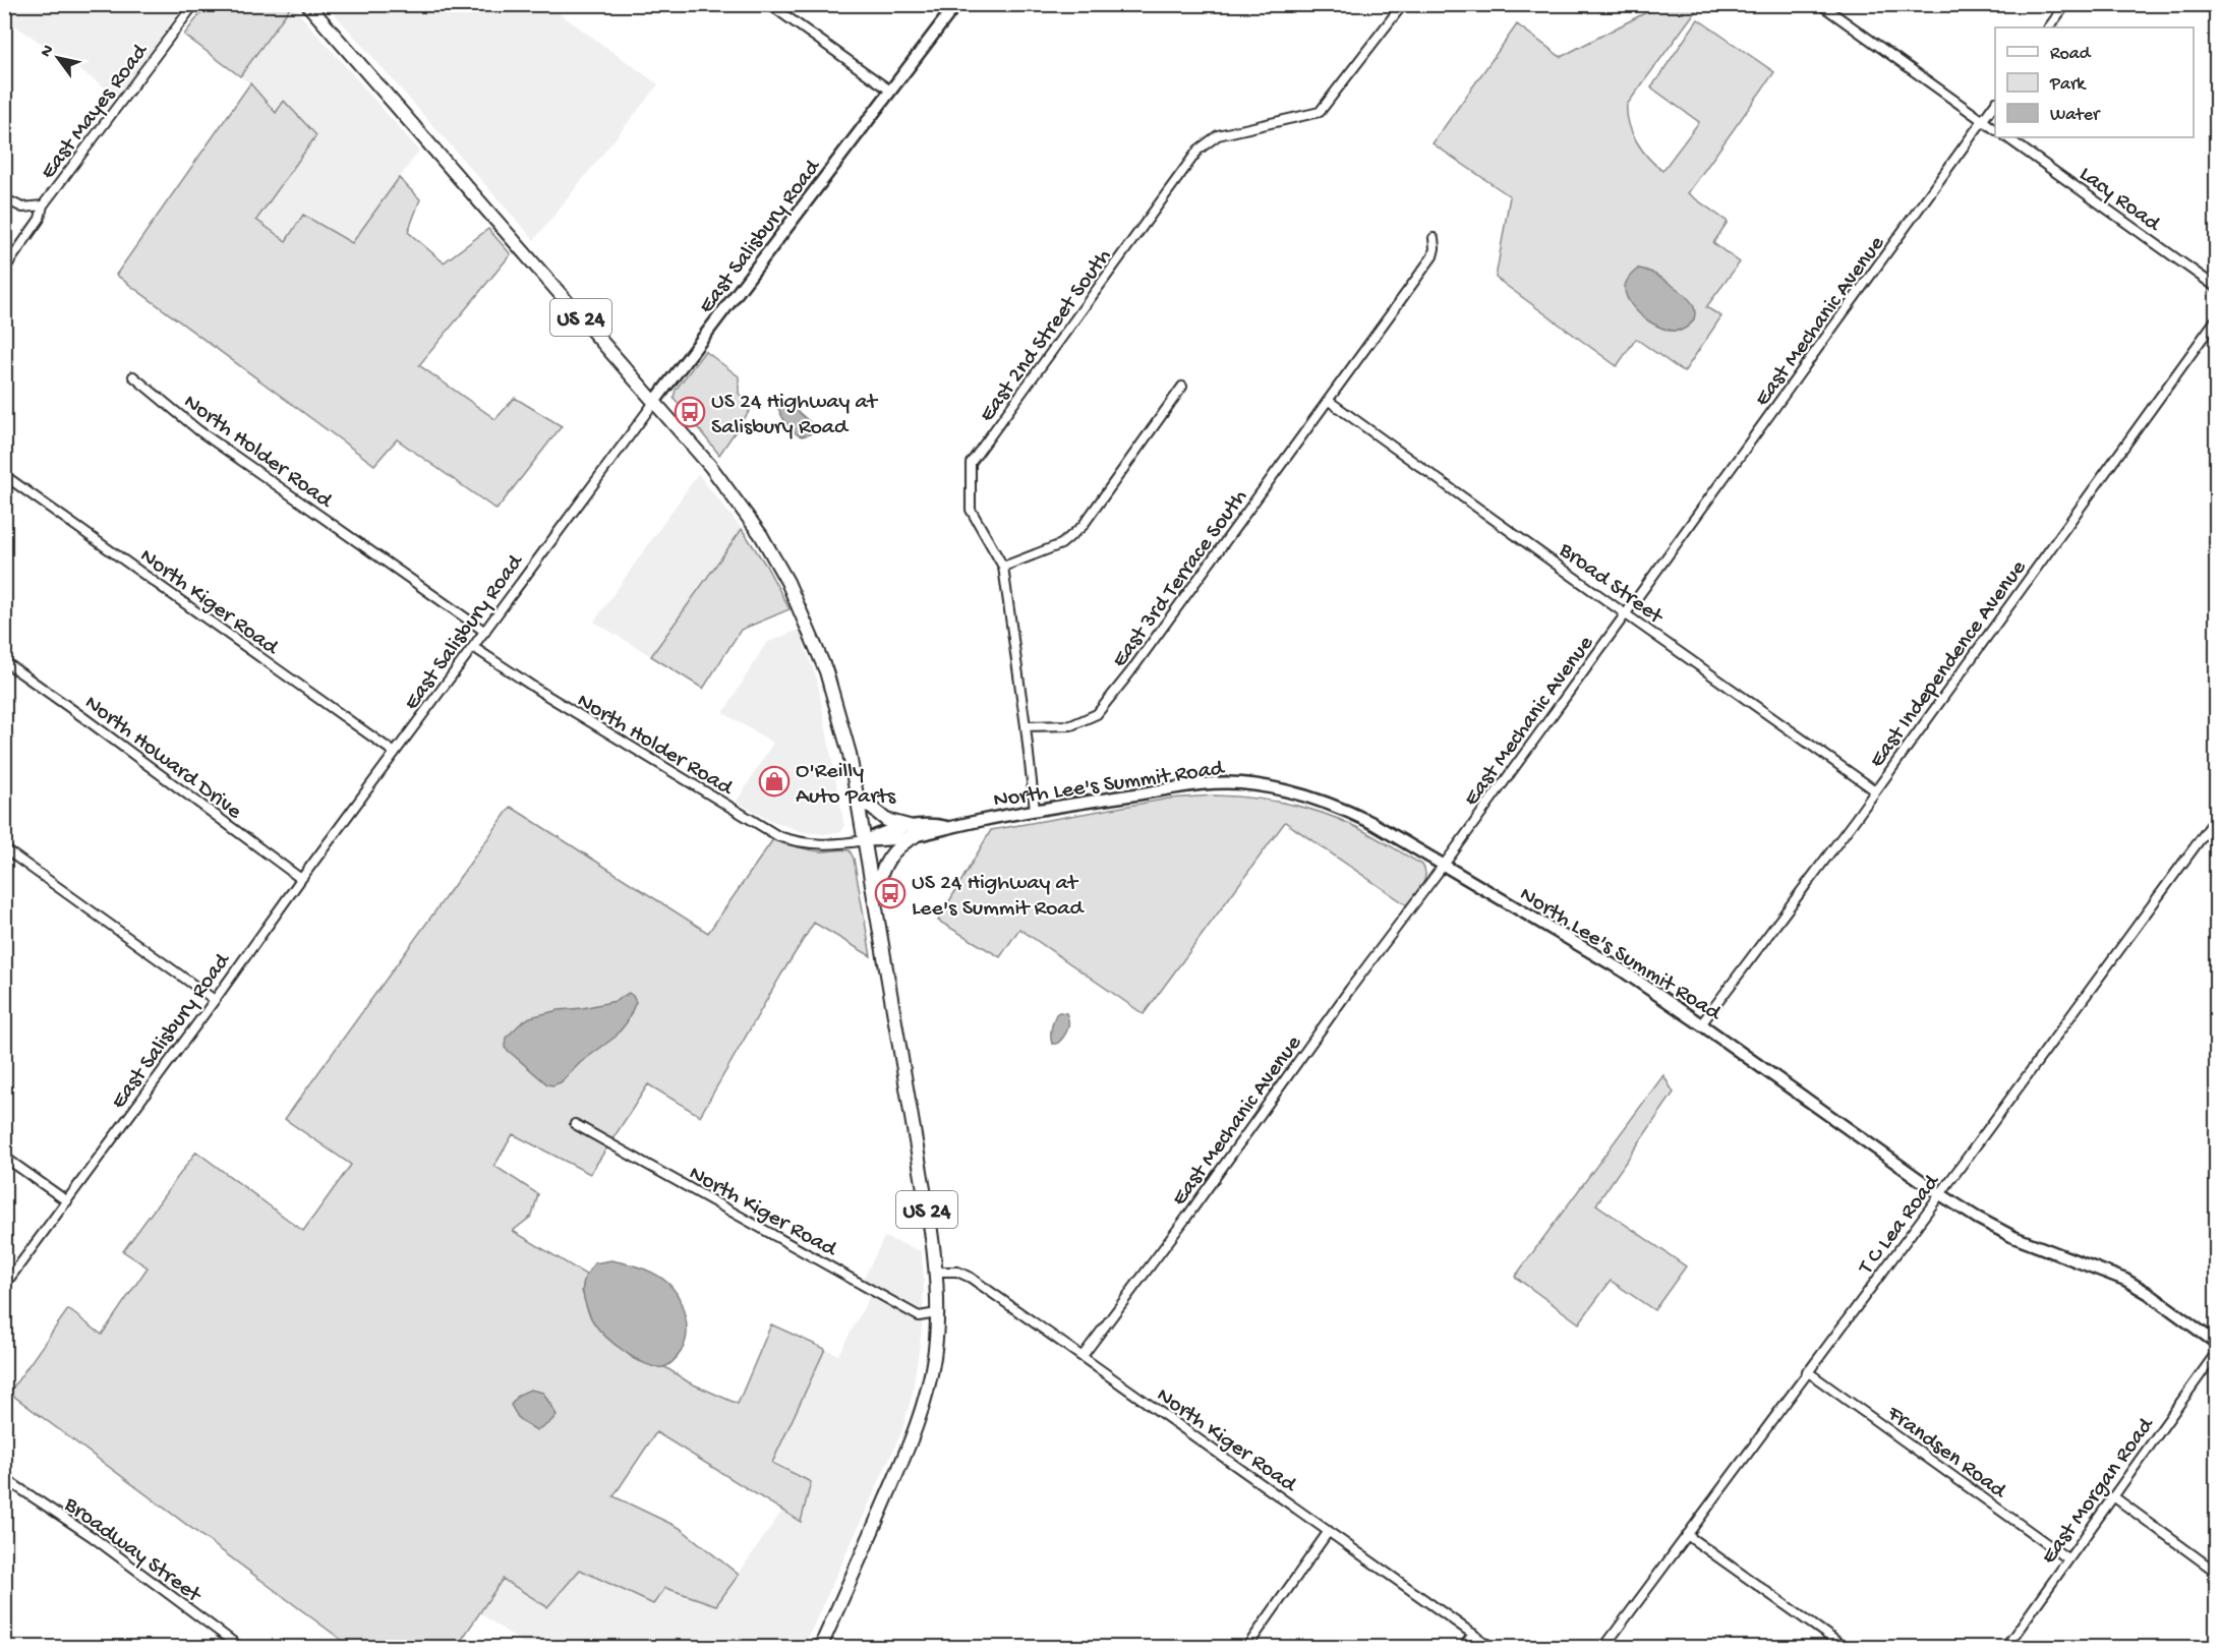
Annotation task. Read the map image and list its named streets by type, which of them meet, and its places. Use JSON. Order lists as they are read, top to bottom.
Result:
{
  "streets": {
    "main road": ["East Salisbury Road", "US 24", "North Lee's Summit Road"],
    "street": [
      "East Mayes Road",
      "Lacy Road",
      "East Mechanic Avenue",
      "East 2nd Street South",
      "North Holder Road",
      "East 3rd Terrace South",
      "Broad Street",
      "North Kiger Road",
      "East Independence Avenue",
      "North Howard Drive",
      "T C Lea Road",
      "Frandsen Road",
      "East Morgan Road",
      "Broadway Street"
    ]
  },
  "crossings": [
    ["East Salisbury Road", "US 24"],
    ["East Salisbury Road", "North Holder Road"],
    ["East Salisbury Road", "North Kiger Road"],
    ["East Salisbury Road", "North Howard Drive"],
    ["US 24", "North Holder Road"],
    ["US 24", "North Kiger Road"],
    ["US 24", "North Lee's Summit Road"],
    ["East Mechanic Avenue", "Broad Street"],
    ["East Mechanic Avenue", "North Kiger Road"],
    ["East Mechanic Avenue", "North Lee's Summit Road"],
    ["East 2nd Street South", "East 3rd Terrace South"],
    ["East 2nd Street South", "North Lee's Summit Road"],
    ["North Holder Road", "North Lee's Summit Road"],
    ["East 3rd Terrace South", "Broad Street"],
    ["Broad Street", "East Independence Avenue"],
    ["East Independence Avenue", "North Lee's Summit Road"],
    ["North Lee's Summit Road", "T C Lea Road"],
    ["T C Lea Road", "Frandsen Road"],
    ["Frandsen Road", "East Morgan Road"]
  ],
  "places": {
    "bus stop": ["US 24 Highway at Salisbury Road", "US 24 Highway at Lee's Summit Road"],
    "shop": ["O'Reilly Auto Parts"]
  },
  "legend": ["Road", "Park", "Water"],
  "north": "top left"
}
